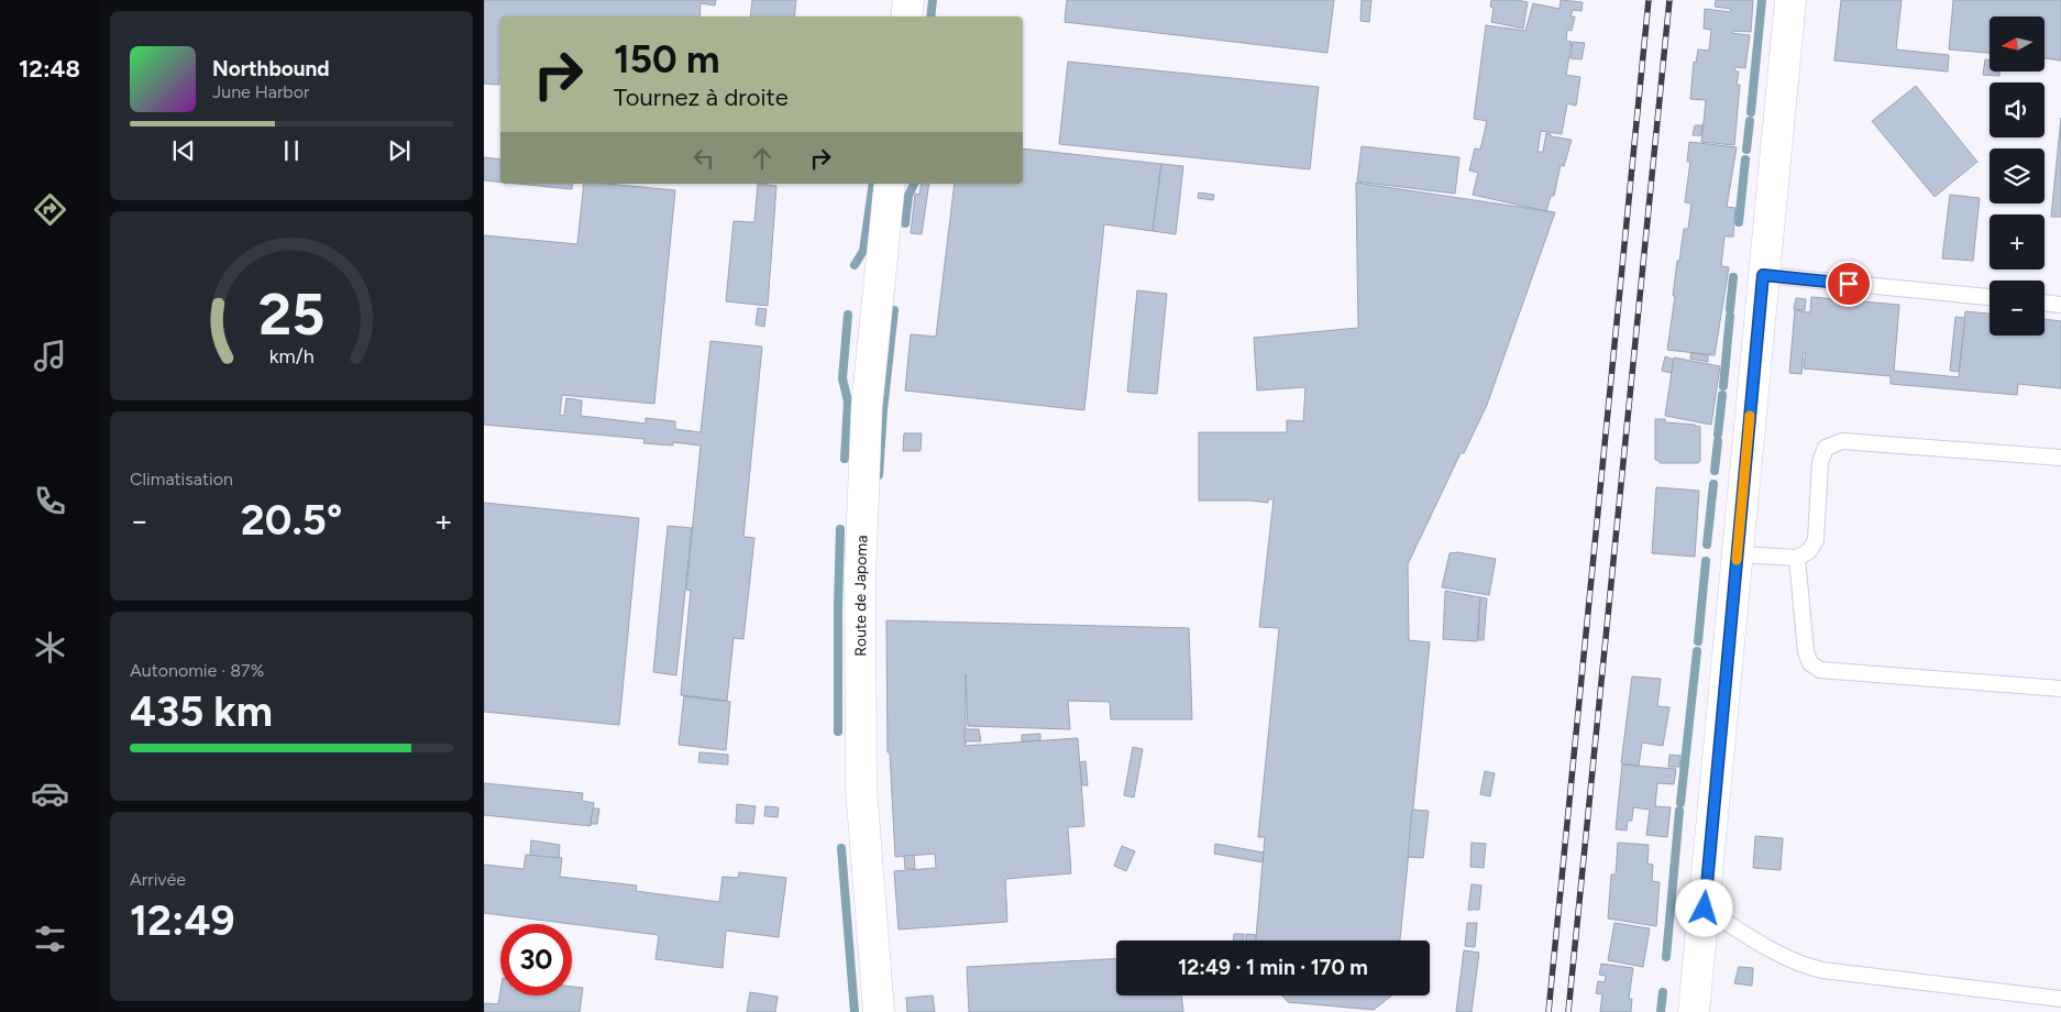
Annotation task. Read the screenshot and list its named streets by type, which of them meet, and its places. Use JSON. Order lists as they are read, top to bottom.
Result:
{
  "streets": {
    "street": ["Route de Japoma"]
  },
  "north": "left",
  "page": {
    "tabs": "12:48",
    "map_buttons": ["+", "−"],
    "turn": ["150 m", "Tournez à droite"],
    "song": ["Northbound", "June Harbor"],
    "tile": [
      "Climatisation",
      ["Autonomie · 87%", "435 km"],
      ["Arrivée", "12:49"]
    ],
    "heat": ["−", "20.5°", "+"],
    "limit": "30",
    "trip": "12:49 · 1 min · 170 m",
    "gauge": ["25", "km/h"]
  }
}
